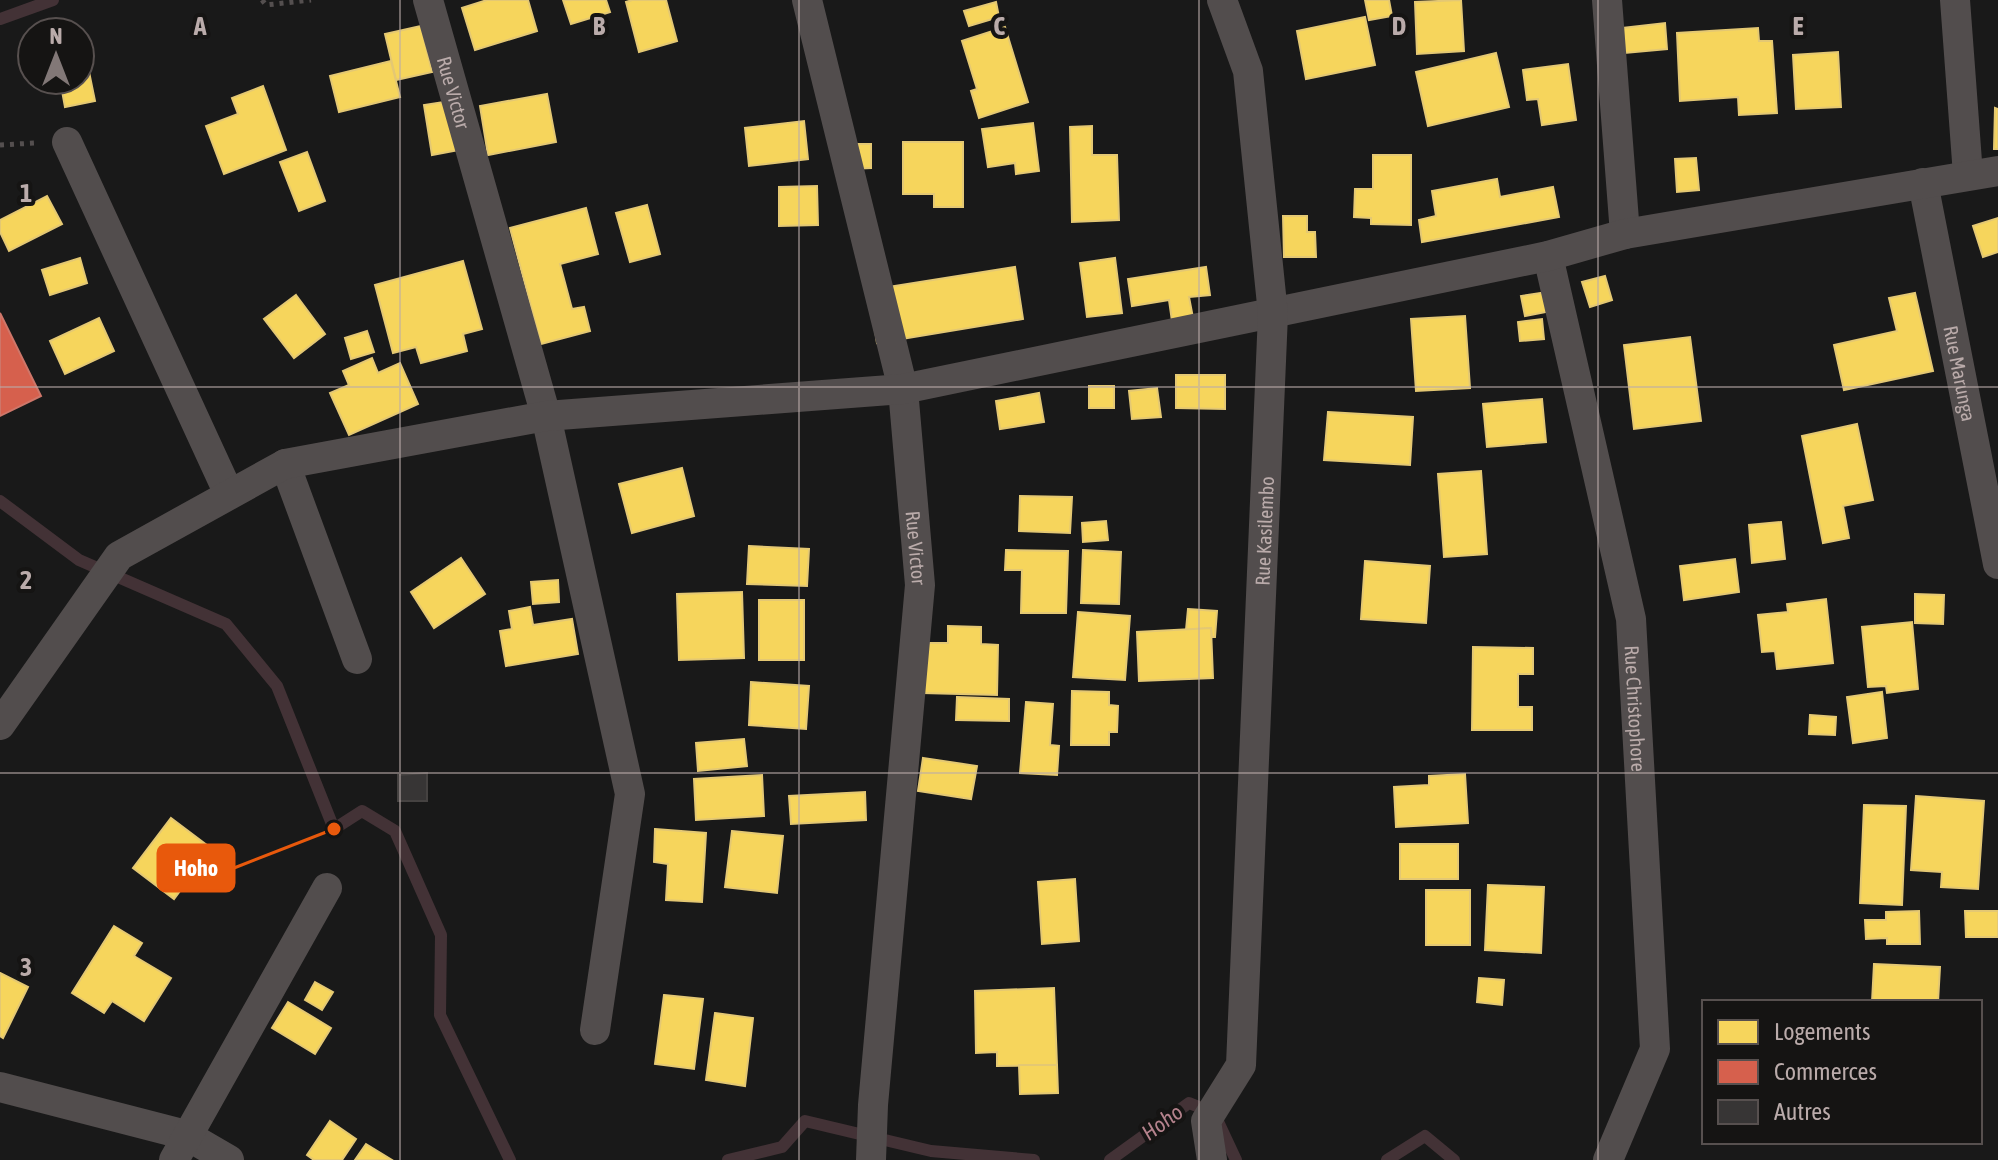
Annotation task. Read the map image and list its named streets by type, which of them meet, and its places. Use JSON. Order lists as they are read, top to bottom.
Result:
{
  "streets": {
    "street": [
      "Rue Victor",
      "Rue Marunga",
      "Rue Kasilembo",
      "Rue Christophore"
    ]
  },
  "water": ["Hoho"],
  "places": ["Hoho"],
  "legend": ["Logements", "Commerces", "Autres"],
  "north": "top",
  "grid": {
    "columns": [
      "A",
      "B",
      "C",
      "D",
      "E"
    ],
    "rows": ["1", "2", "3"]
  }
}
